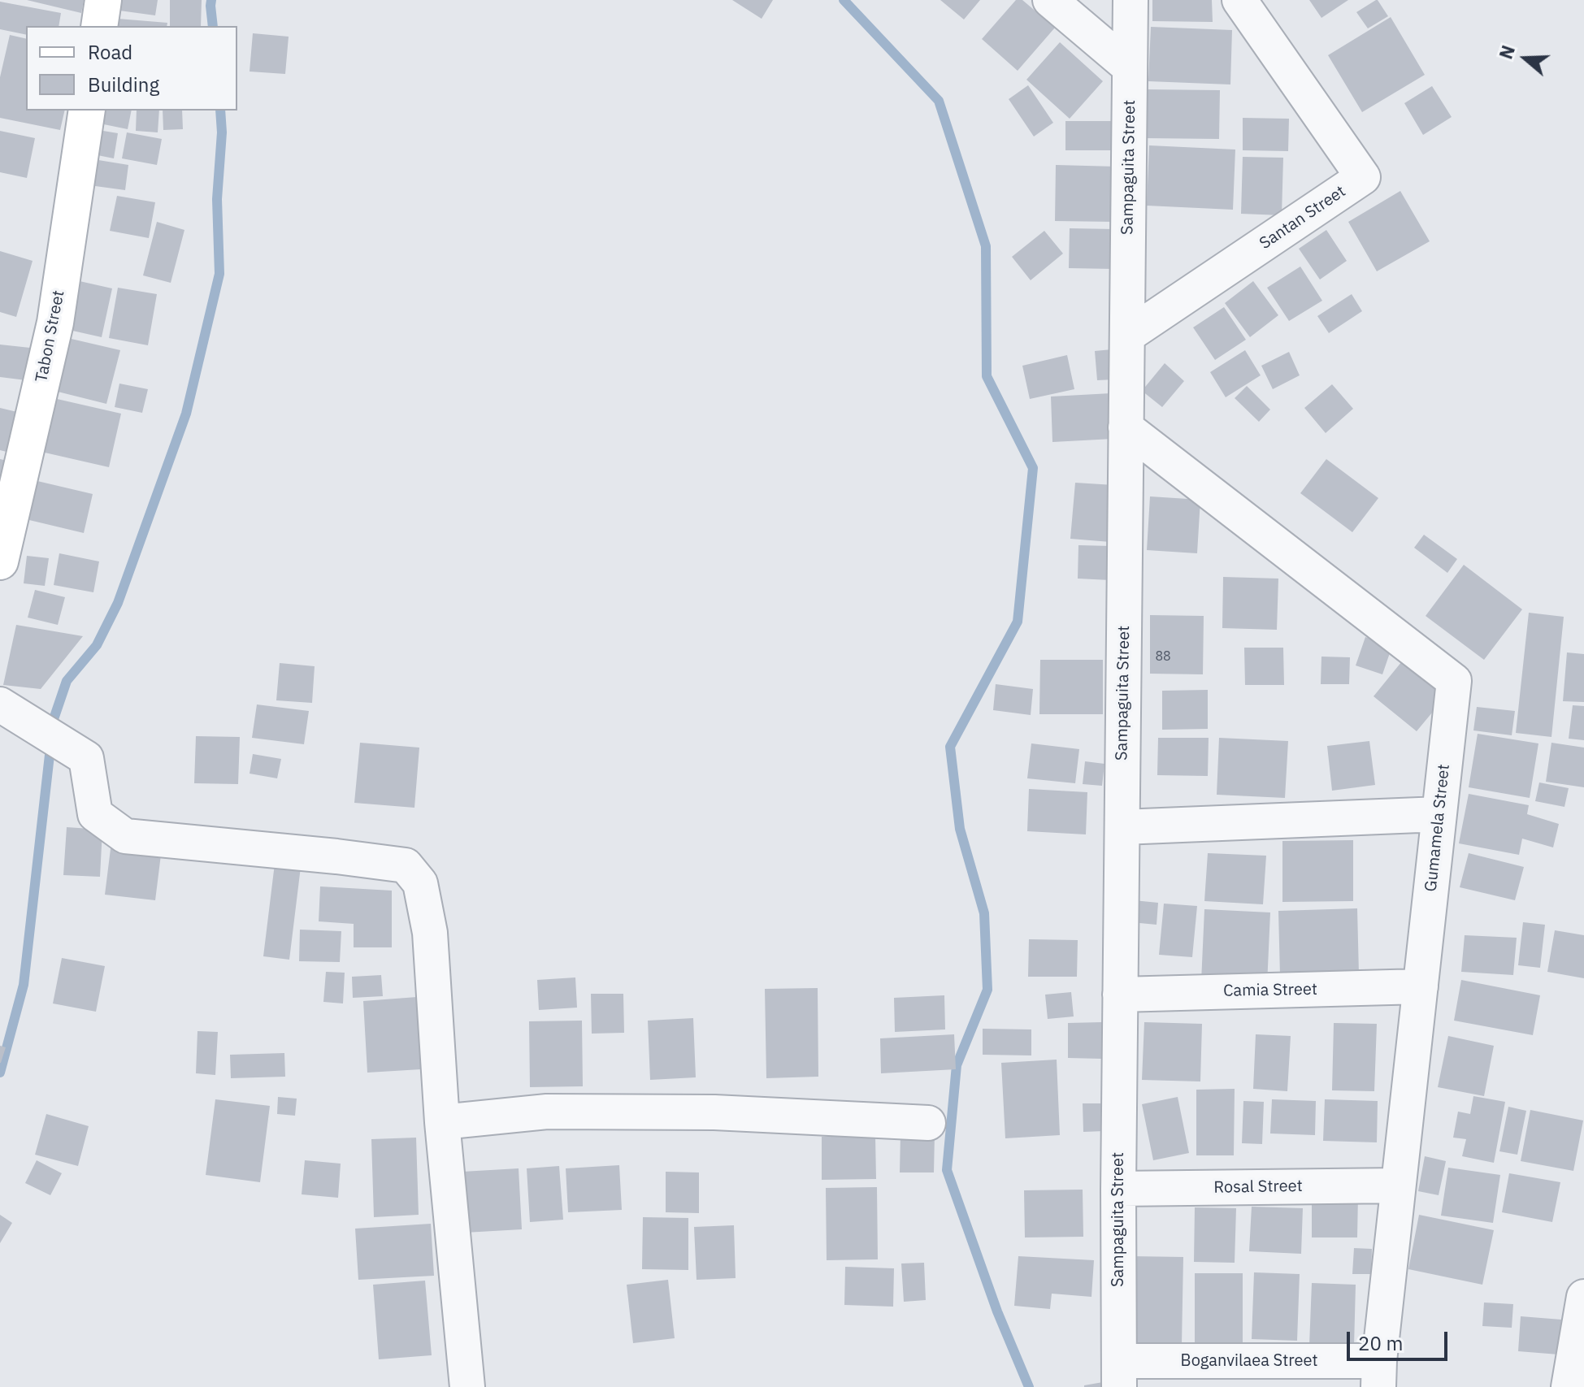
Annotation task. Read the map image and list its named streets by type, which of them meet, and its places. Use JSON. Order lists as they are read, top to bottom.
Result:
{
  "streets": {
    "street": [
      "Sampaguita Street",
      "Santan Street",
      "Tabon Street",
      "Gumamela Street",
      "Camia Street",
      "Rosal Street",
      "Boganvilaea Street"
    ]
  },
  "crossings": [
    ["Sampaguita Street", "Santan Street"],
    ["Sampaguita Street", "Gumamela Street"],
    ["Sampaguita Street", "Camia Street"],
    ["Sampaguita Street", "Rosal Street"],
    ["Sampaguita Street", "Boganvilaea Street"],
    ["Gumamela Street", "Camia Street"],
    ["Gumamela Street", "Rosal Street"],
    ["Gumamela Street", "Boganvilaea Street"]
  ],
  "house_numbers": ["88"],
  "legend": ["Road", "Building"],
  "scale_bar": "20 m",
  "north": "left"
}
